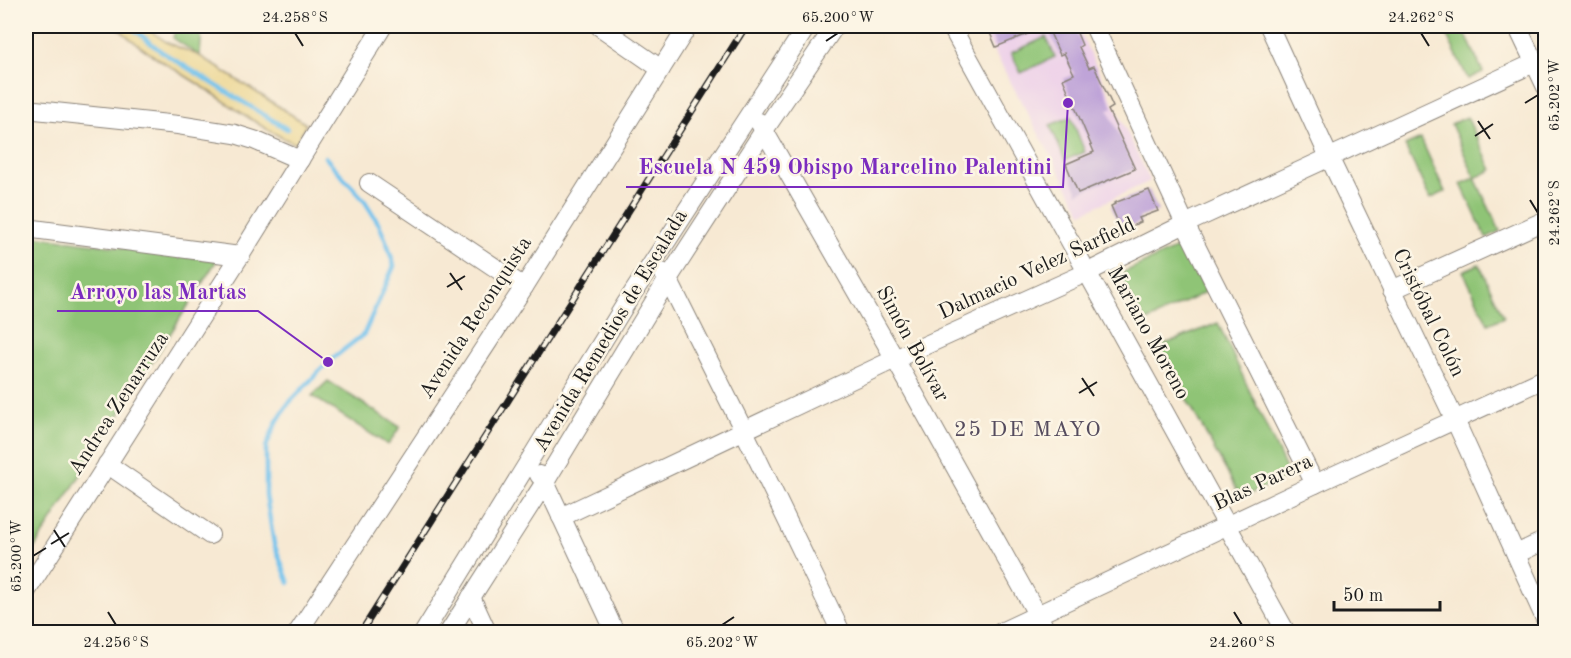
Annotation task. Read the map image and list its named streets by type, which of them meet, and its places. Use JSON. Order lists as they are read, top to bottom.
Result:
{
  "streets": {
    "street": [
      "Dalmacio Velez Sarfield",
      "Cristóbal Colón",
      "Avenida Reconquista",
      "Avenida Remedios de Escalada",
      "Mariano Moreno",
      "Simón Bolívar",
      "Andrea Zenarruza",
      "Blas Parera"
    ]
  },
  "crossings": [
    ["Dalmacio Velez Sarfield", "Cristóbal Colón"],
    ["Dalmacio Velez Sarfield", "Mariano Moreno"],
    ["Dalmacio Velez Sarfield", "Simón Bolívar"],
    ["Cristóbal Colón", "Blas Parera"],
    ["Avenida Remedios de Escalada", "Simón Bolívar"],
    ["Mariano Moreno", "Blas Parera"],
    ["Simón Bolívar", "Blas Parera"]
  ],
  "districts": ["25 DE MAYO"],
  "places": ["Escuela N 459 Obispo Marcelino Palentini", "Arroyo las Martas"],
  "scale_bar": "50 m",
  "coordinates": [
    "24.258°S",
    "65.200°W",
    "24.262°S",
    "65.202°W",
    "24.256°S",
    "24.260°S"
  ]
}
